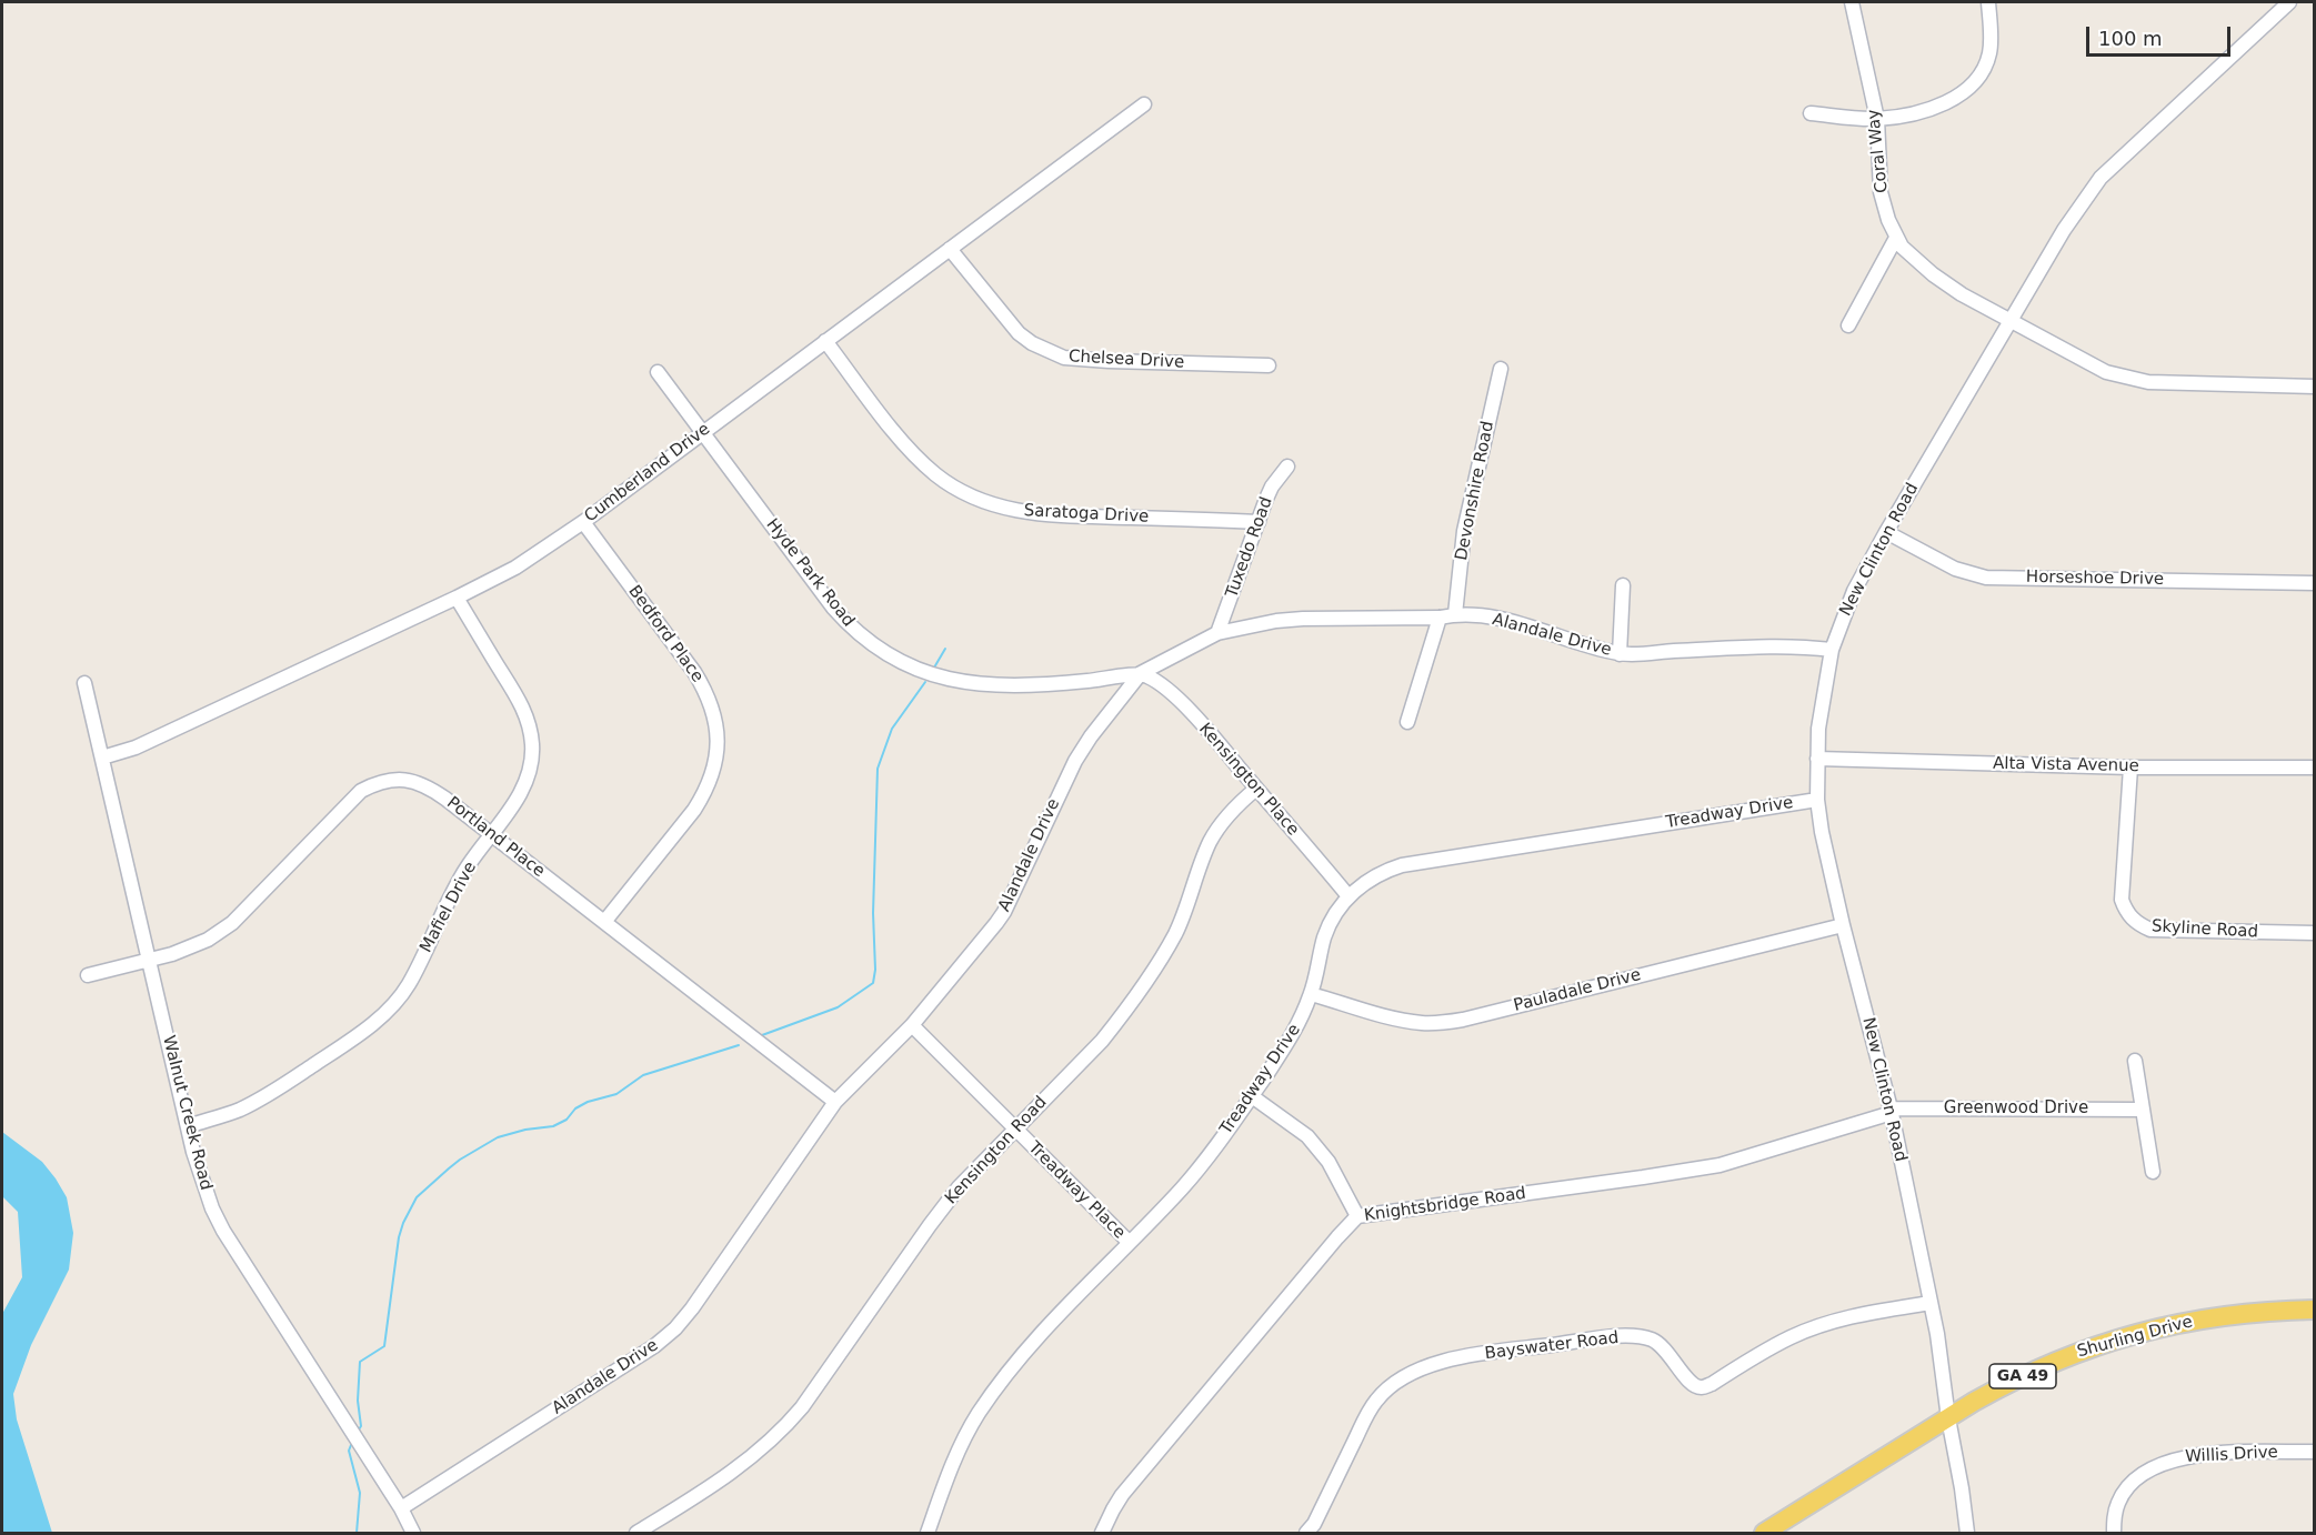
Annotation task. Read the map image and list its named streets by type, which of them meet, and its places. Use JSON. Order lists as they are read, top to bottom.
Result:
{
  "streets": {
    "main road": ["Shurling Drive", "GA 49"],
    "street": [
      "Coral Way",
      "Chelsea Drive",
      "Cumberland Drive",
      "Devonshire Road",
      "Saratoga Drive",
      "Tuxedo Road",
      "New Clinton Road",
      "Hyde Park Road",
      "Horseshoe Drive",
      "Bedford Place",
      "Alandale Drive",
      "Alta Vista Avenue",
      "Kensington Place",
      "Treadway Drive",
      "Portland Place",
      "Mafiel Drive",
      "Skyline Road",
      "Pauladale Drive",
      "Greenwood Drive",
      "Walnut Creek Road",
      "Kensington Road",
      "Treadway Place",
      "Knightsbridge Road",
      "Bayswater Road",
      "Willis Drive"
    ]
  },
  "crossings": [
    ["Coral Way", "New Clinton Road"],
    ["Chelsea Drive", "Cumberland Drive"],
    ["Cumberland Drive", "Saratoga Drive"],
    ["Cumberland Drive", "Hyde Park Road"],
    ["Cumberland Drive", "Bedford Place"],
    ["Cumberland Drive", "Mafiel Drive"],
    ["Cumberland Drive", "Walnut Creek Road"],
    ["Devonshire Road", "Alandale Drive"],
    ["Saratoga Drive", "Tuxedo Road"],
    ["Tuxedo Road", "Alandale Drive"],
    ["New Clinton Road", "Horseshoe Drive"],
    ["New Clinton Road", "Alandale Drive"],
    ["New Clinton Road", "Alta Vista Avenue"],
    ["New Clinton Road", "Treadway Drive"],
    ["New Clinton Road", "Pauladale Drive"],
    ["New Clinton Road", "Greenwood Drive"],
    ["New Clinton Road", "Knightsbridge Road"],
    ["New Clinton Road", "Shurling Drive"],
    ["New Clinton Road", "Bayswater Road"],
    ["Hyde Park Road", "Alandale Drive"],
    ["Hyde Park Road", "Kensington Place"],
    ["Bedford Place", "Portland Place"],
    ["Alandale Drive", "Kensington Place"],
    ["Alandale Drive", "Portland Place"],
    ["Alandale Drive", "Walnut Creek Road"],
    ["Alandale Drive", "Treadway Place"],
    ["Alta Vista Avenue", "Skyline Road"],
    ["Kensington Place", "Treadway Drive"],
    ["Kensington Place", "Kensington Road"],
    ["Treadway Drive", "Pauladale Drive"],
    ["Treadway Drive", "Treadway Place"],
    ["Portland Place", "Mafiel Drive"],
    ["Portland Place", "Walnut Creek Road"],
    ["Mafiel Drive", "Walnut Creek Road"],
    ["Greenwood Drive", "Knightsbridge Road"],
    ["Kensington Road", "Treadway Place"]
  ],
  "scale_bar": "100 m"
}
